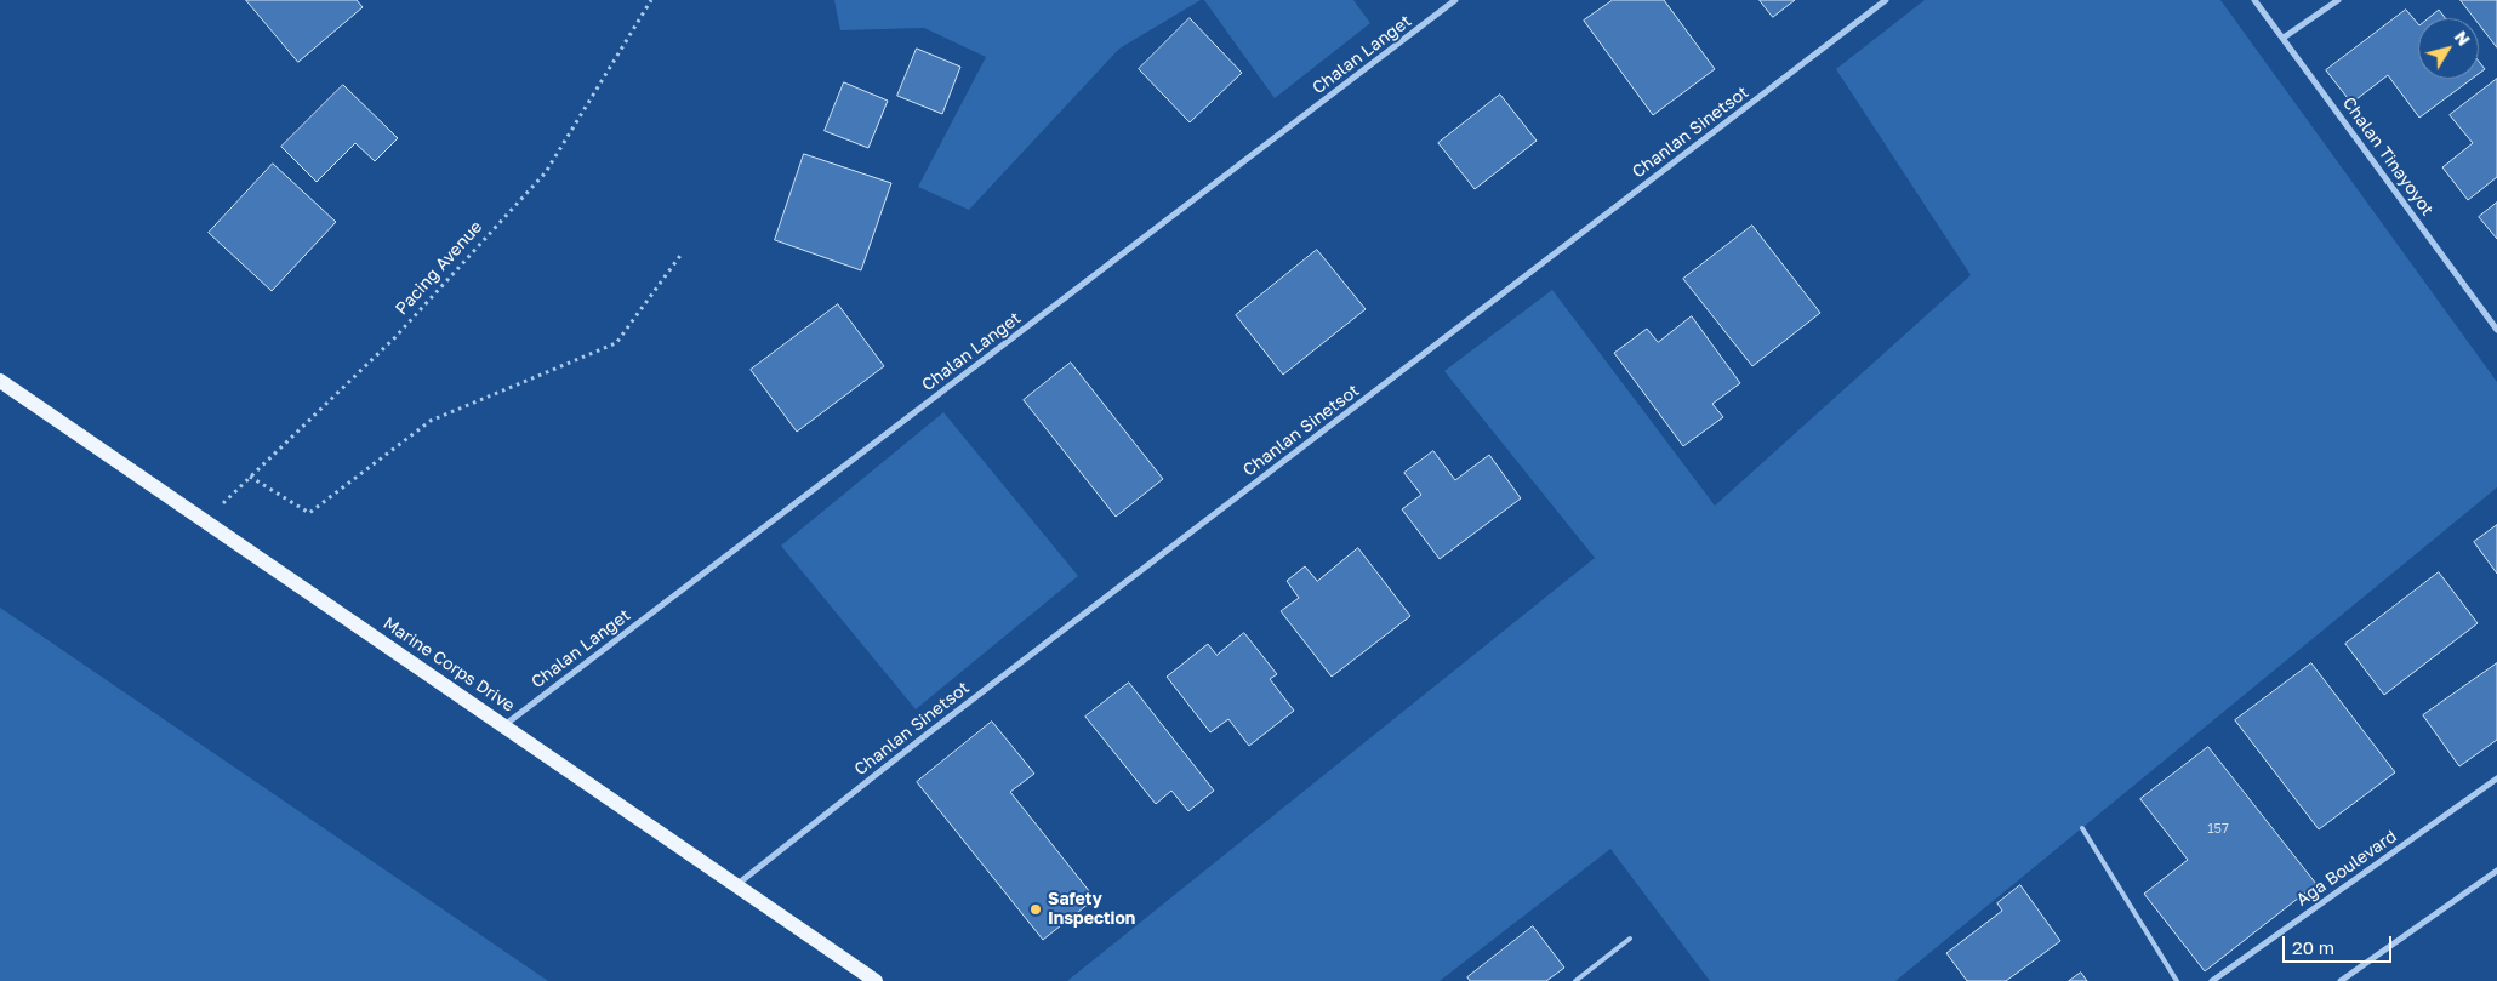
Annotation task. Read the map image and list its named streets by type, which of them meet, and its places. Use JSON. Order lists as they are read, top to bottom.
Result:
{
  "streets": {
    "main road": ["Marine Corps Drive"],
    "street": [
      "Chalan Langet",
      "Chanlan Sinetsot",
      "Chalan Tinayoyot",
      "Aga Boulevard"
    ],
    "path": ["Pacing Avenue"]
  },
  "crossings": [
    ["Chalan Langet", "Marine Corps Drive"],
    ["Chanlan Sinetsot", "Marine Corps Drive"],
    ["Pacing Avenue", "Marine Corps Drive"]
  ],
  "places": ["Safety Inspection"],
  "house_numbers": ["157"],
  "scale_bar": "20 m",
  "north": "top right"
}
